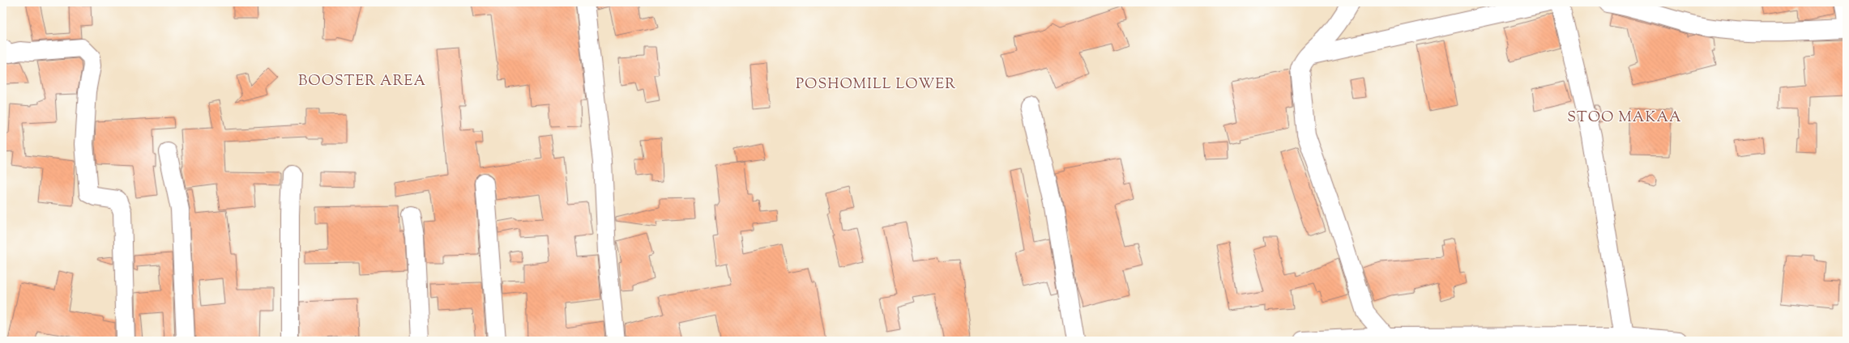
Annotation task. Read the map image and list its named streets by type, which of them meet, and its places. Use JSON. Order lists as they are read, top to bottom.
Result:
{
  "districts": ["BOOSTER AREA", "POSHOMILL LOWER", "STOO MAKAA"]
}
